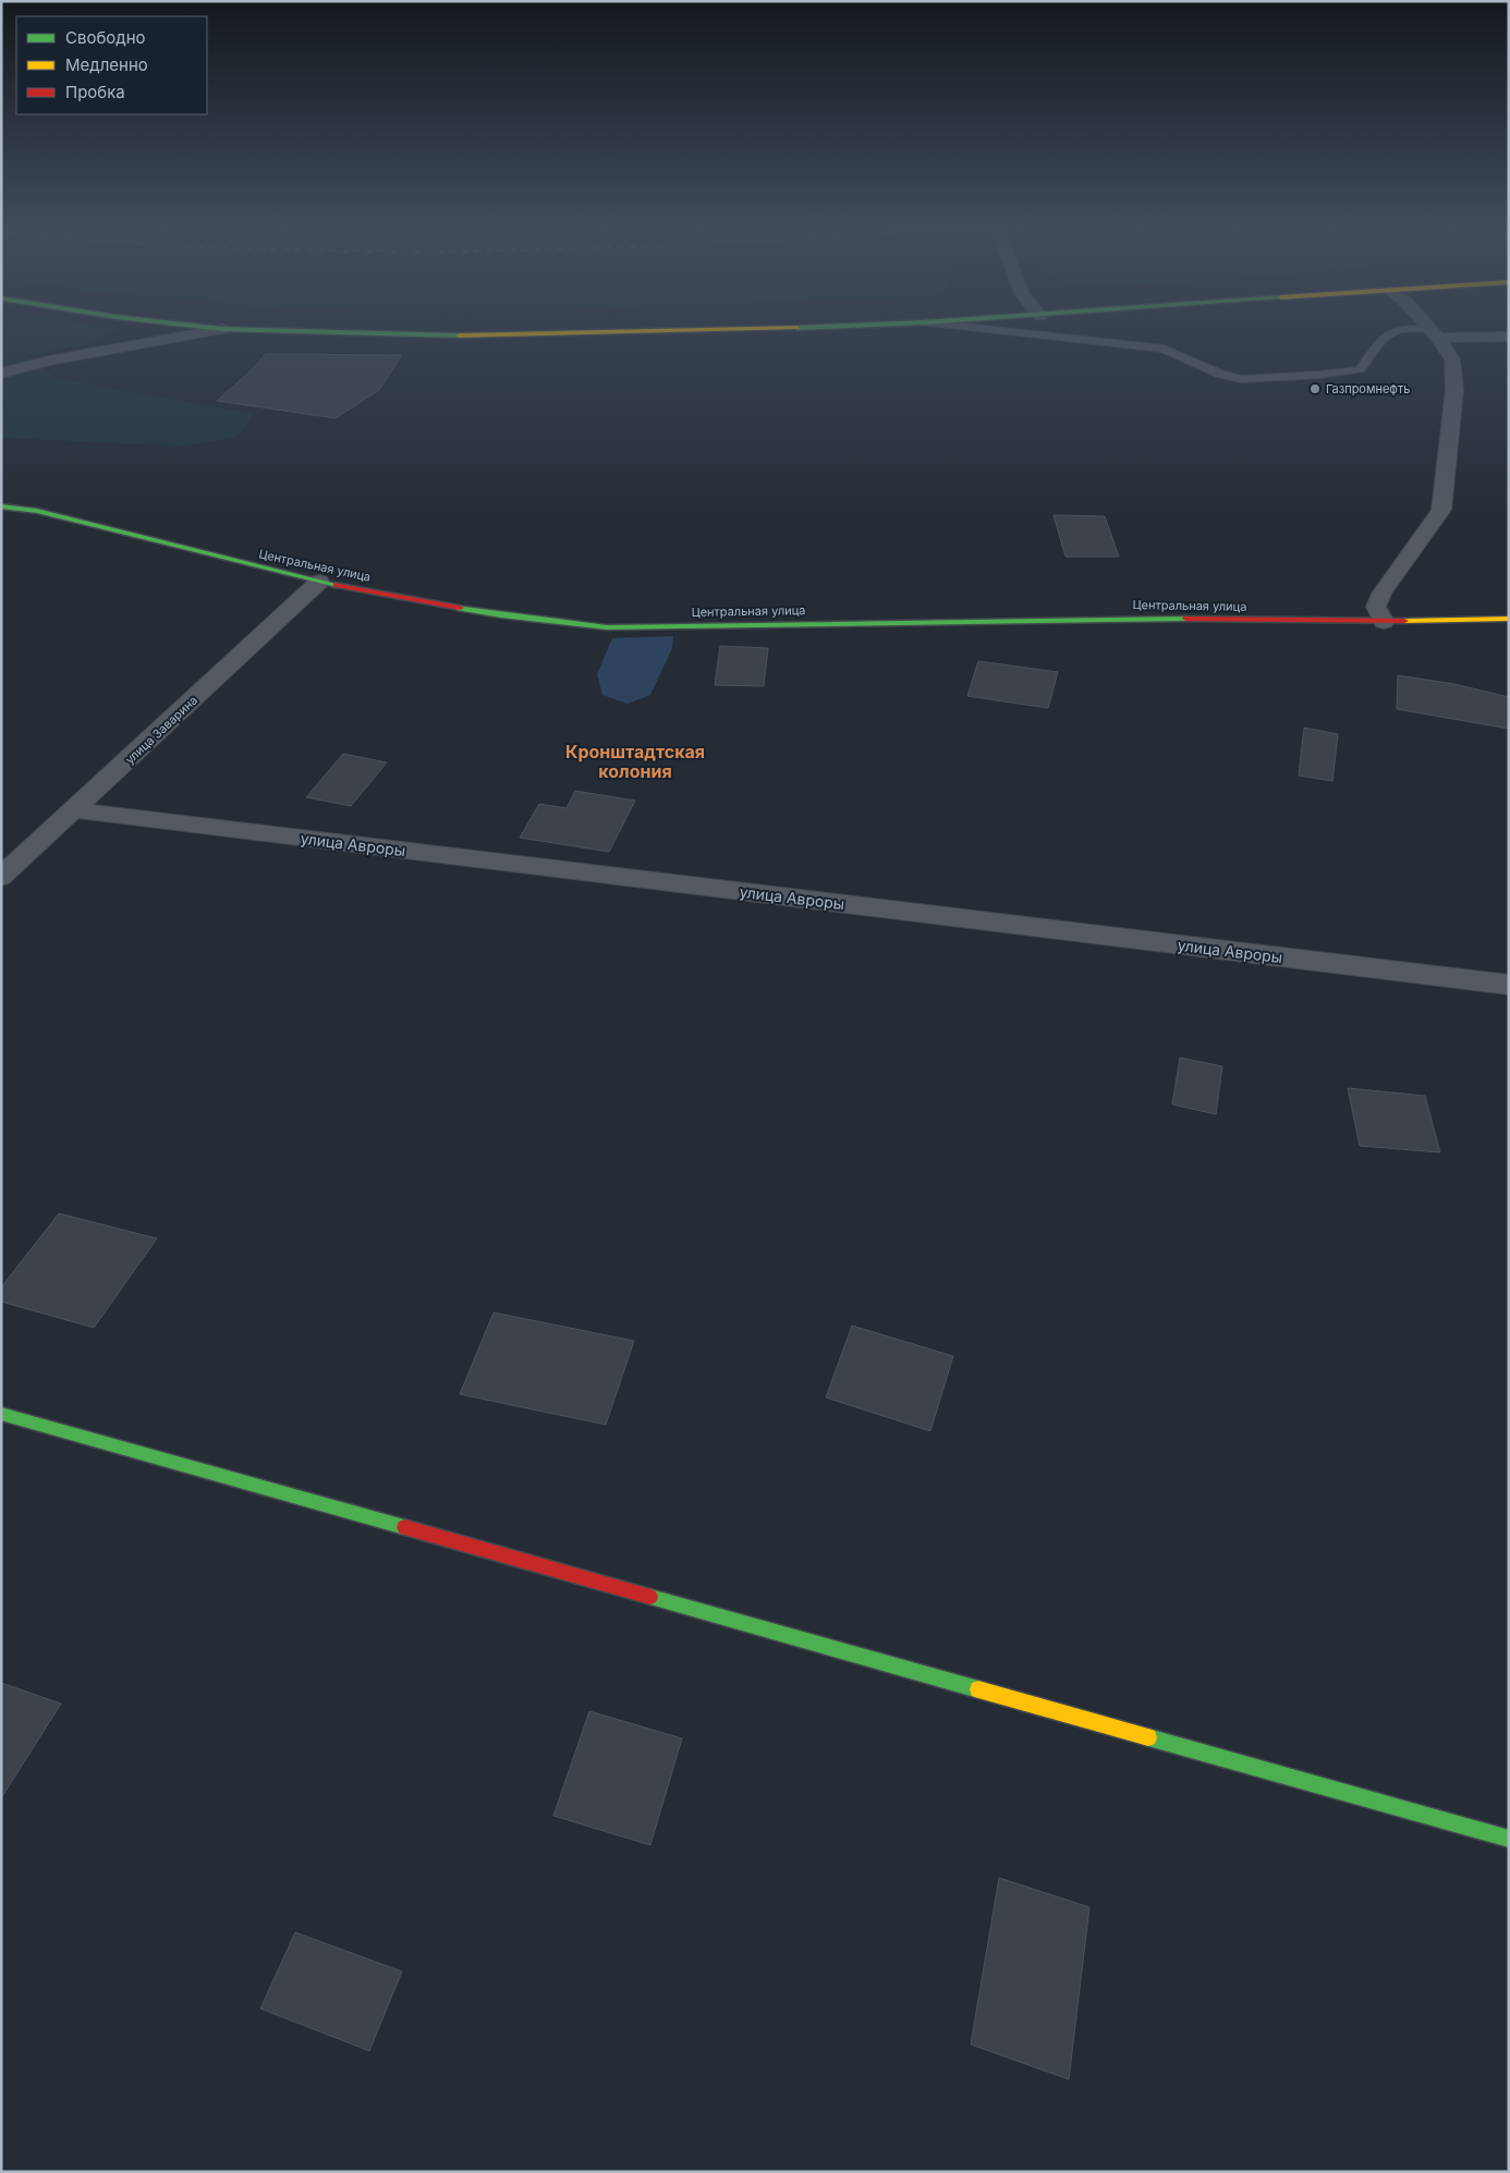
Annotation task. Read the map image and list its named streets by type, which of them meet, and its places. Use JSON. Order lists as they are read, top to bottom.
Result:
{
  "streets": {
    "street": ["Центральная улица", "улица Заварина", "улица Авроры"]
  },
  "crossings": [
    ["Центральная улица", "улица Заварина"],
    ["улица Заварина", "улица Авроры"]
  ],
  "districts": ["Кронштадтская колония"],
  "places": ["Газпромнефть"],
  "legend": ["Свободно", "Медленно", "Пробка"]
}
